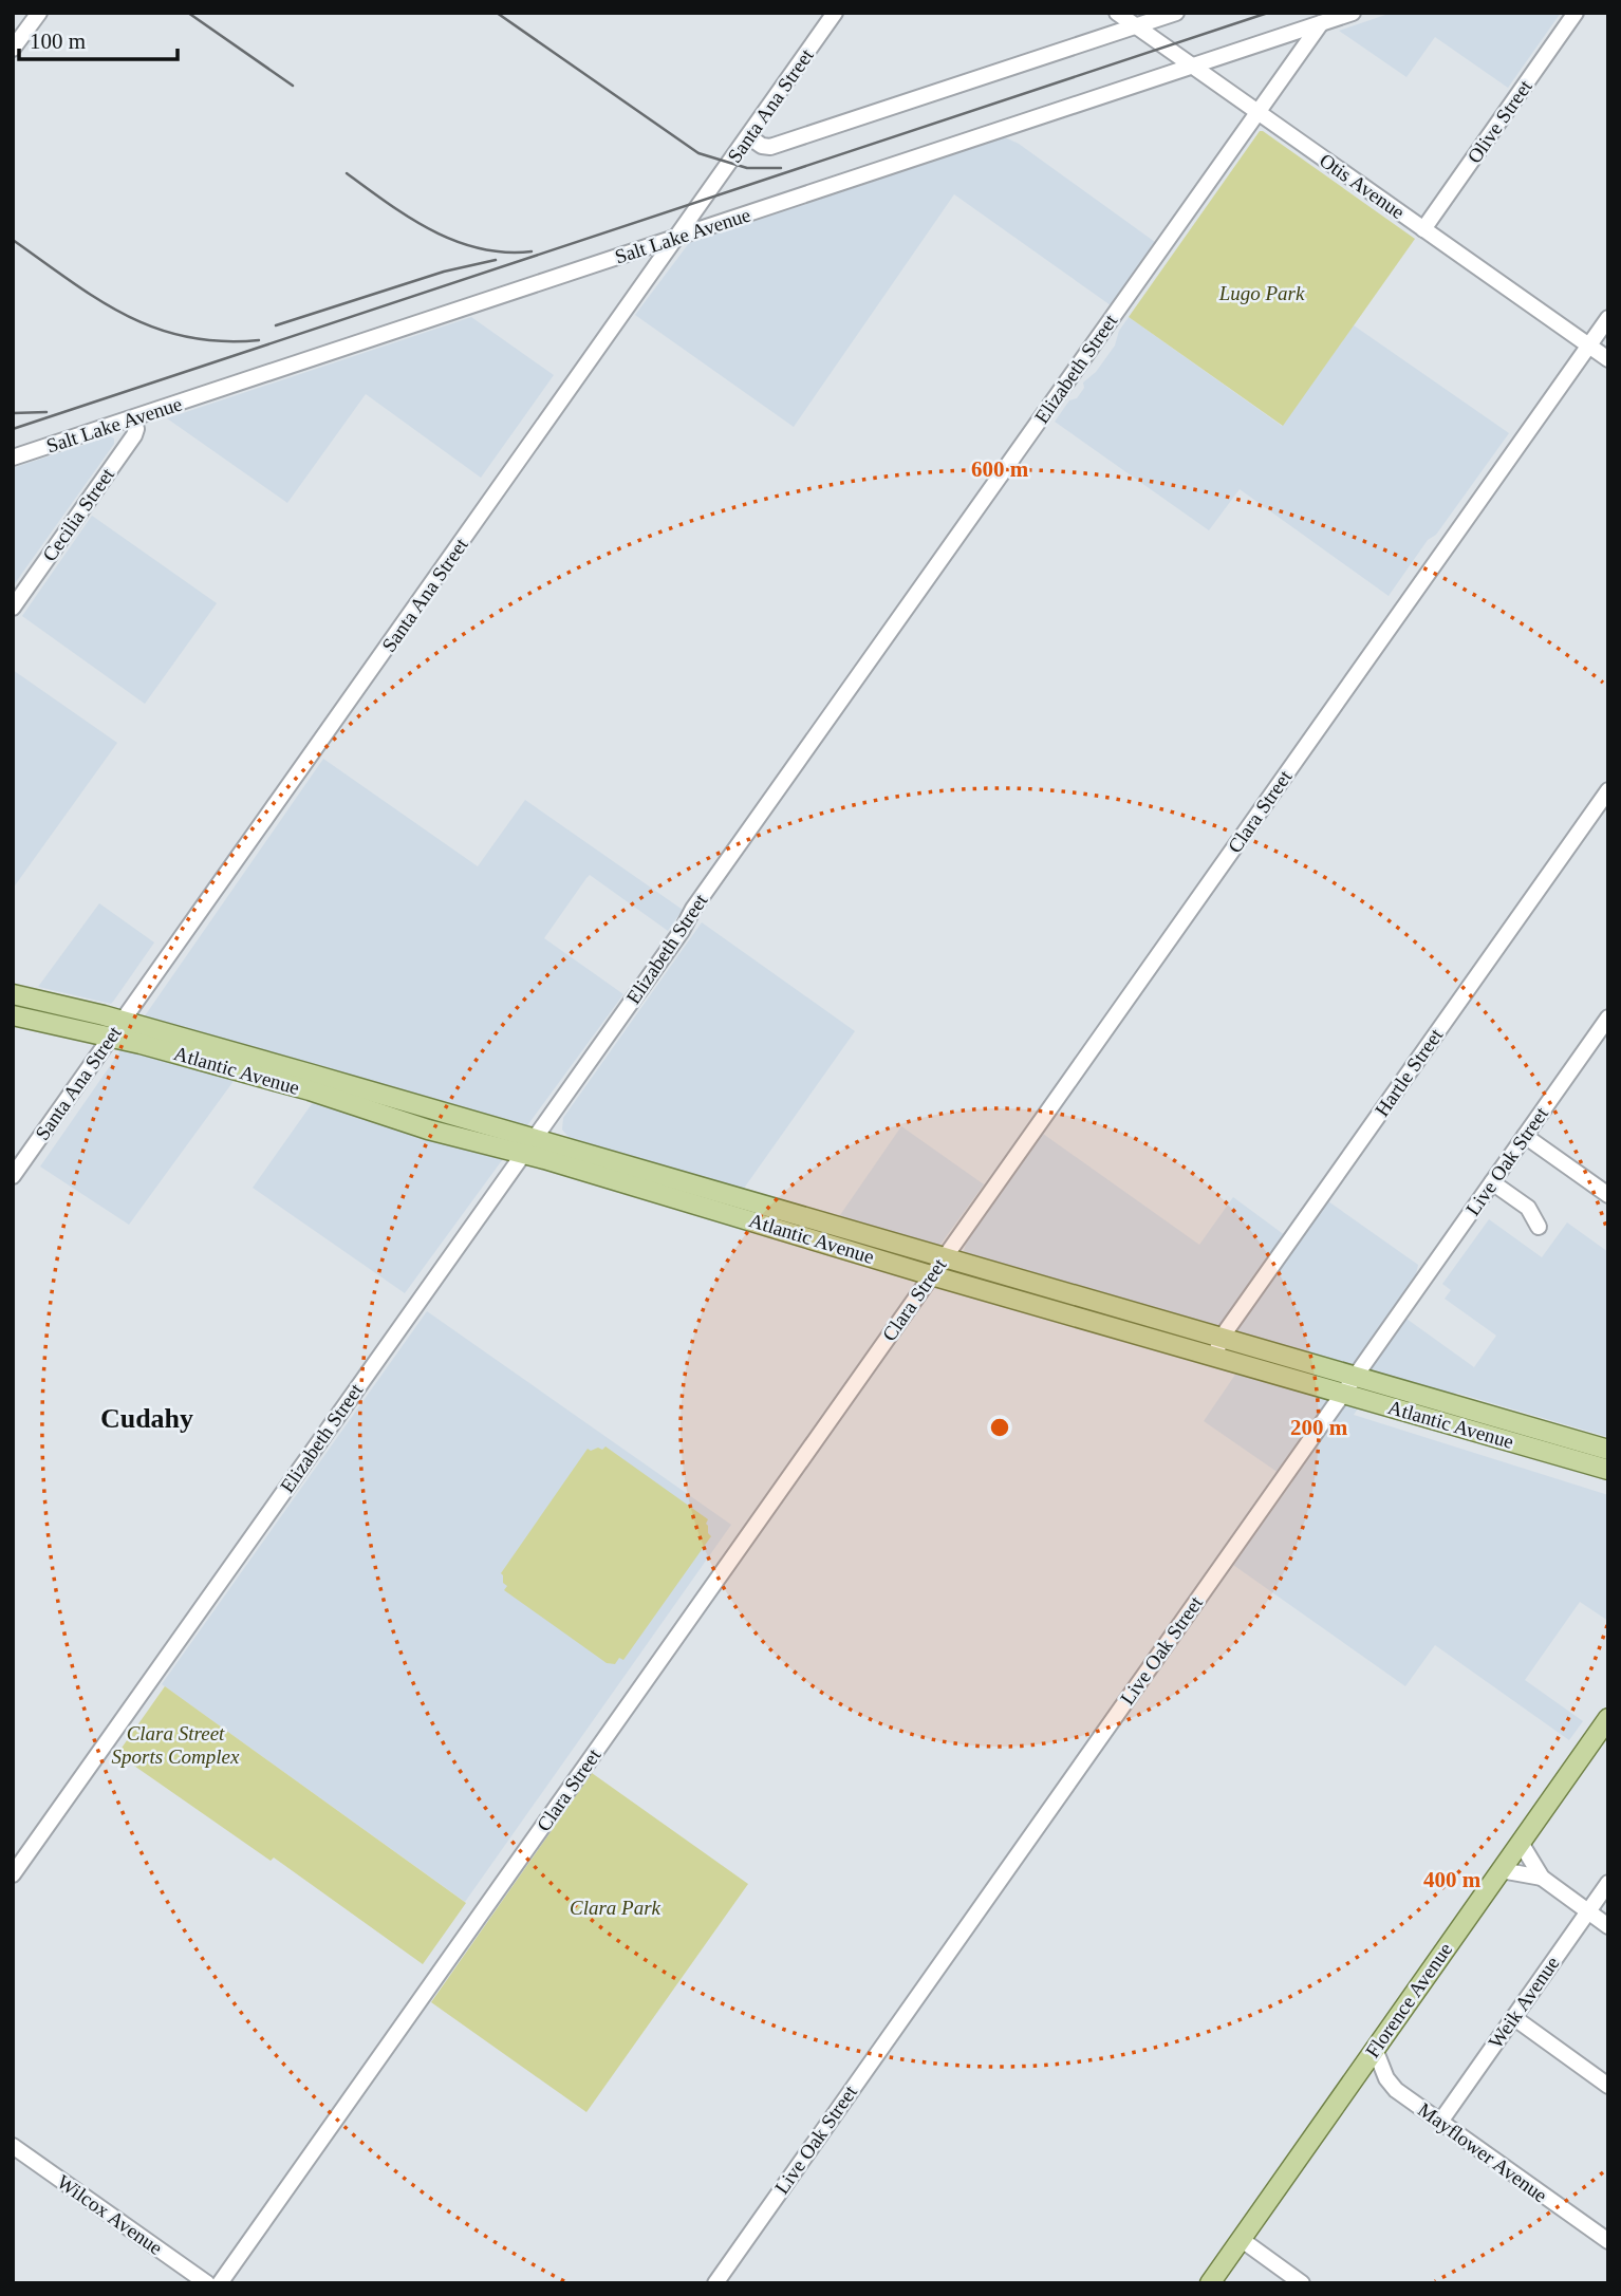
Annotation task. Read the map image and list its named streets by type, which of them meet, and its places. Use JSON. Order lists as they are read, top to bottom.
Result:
{
  "streets": {
    "main road": ["Atlantic Avenue", "Florence Avenue"],
    "street": [
      "Santa Ana Street",
      "Olive Street",
      "Otis Avenue",
      "Salt Lake Avenue",
      "Elizabeth Street",
      "Cecilia Street",
      "Clara Street",
      "Hartle Street",
      "Live Oak Street",
      "Weik Avenue",
      "Mayflower Avenue",
      "Wilcox Avenue"
    ]
  },
  "crossings": [
    ["Santa Ana Street", "Salt Lake Avenue"],
    ["Santa Ana Street", "Atlantic Avenue"],
    ["Olive Street", "Otis Avenue"],
    ["Otis Avenue", "Salt Lake Avenue"],
    ["Otis Avenue", "Elizabeth Street"],
    ["Otis Avenue", "Clara Street"],
    ["Salt Lake Avenue", "Elizabeth Street"],
    ["Salt Lake Avenue", "Cecilia Street"],
    ["Elizabeth Street", "Atlantic Avenue"],
    ["Clara Street", "Atlantic Avenue"],
    ["Atlantic Avenue", "Hartle Street"],
    ["Atlantic Avenue", "Live Oak Street"],
    ["Florence Avenue", "Mayflower Avenue"],
    ["Weik Avenue", "Mayflower Avenue"]
  ],
  "districts": ["Cudahy"],
  "parks": ["Lugo Park", "Clara Street Sports Complex", "Clara Park"],
  "scale_bar": "100 m",
  "rings": ["600 m", "200 m", "400 m"]
}
